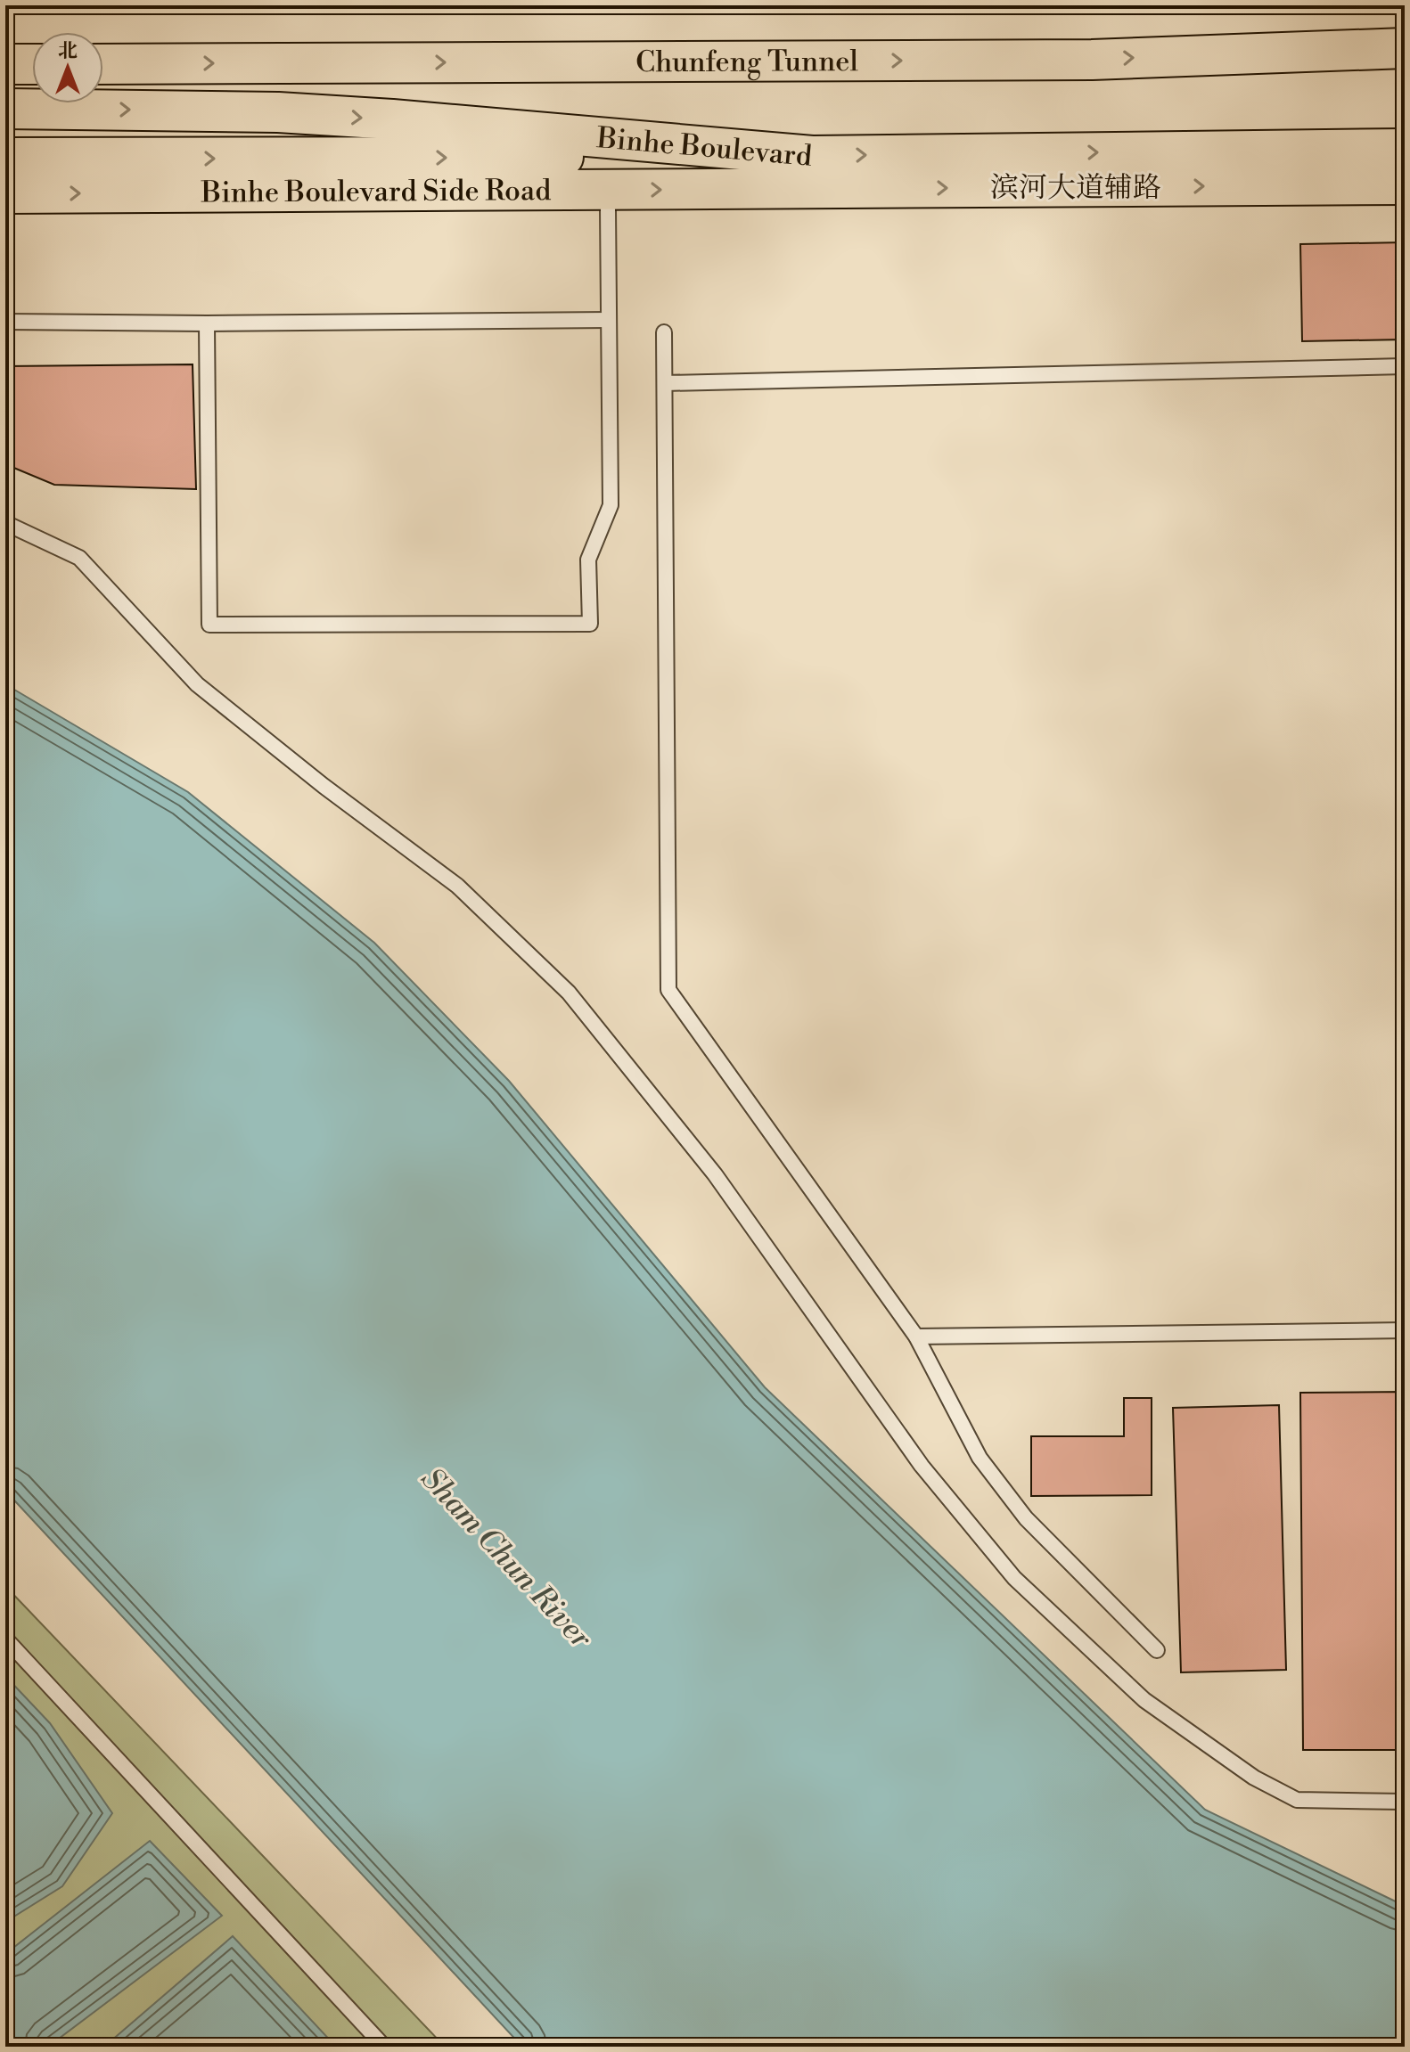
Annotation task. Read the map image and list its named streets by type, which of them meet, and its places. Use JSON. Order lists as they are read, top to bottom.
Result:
{
  "streets": {
    "main road": ["Chunfeng Tunnel", "Binhe Boulevard", "Binhe Boulevard Side Road"]
  },
  "water": ["Sham Chun River"],
  "north": "top"
}
